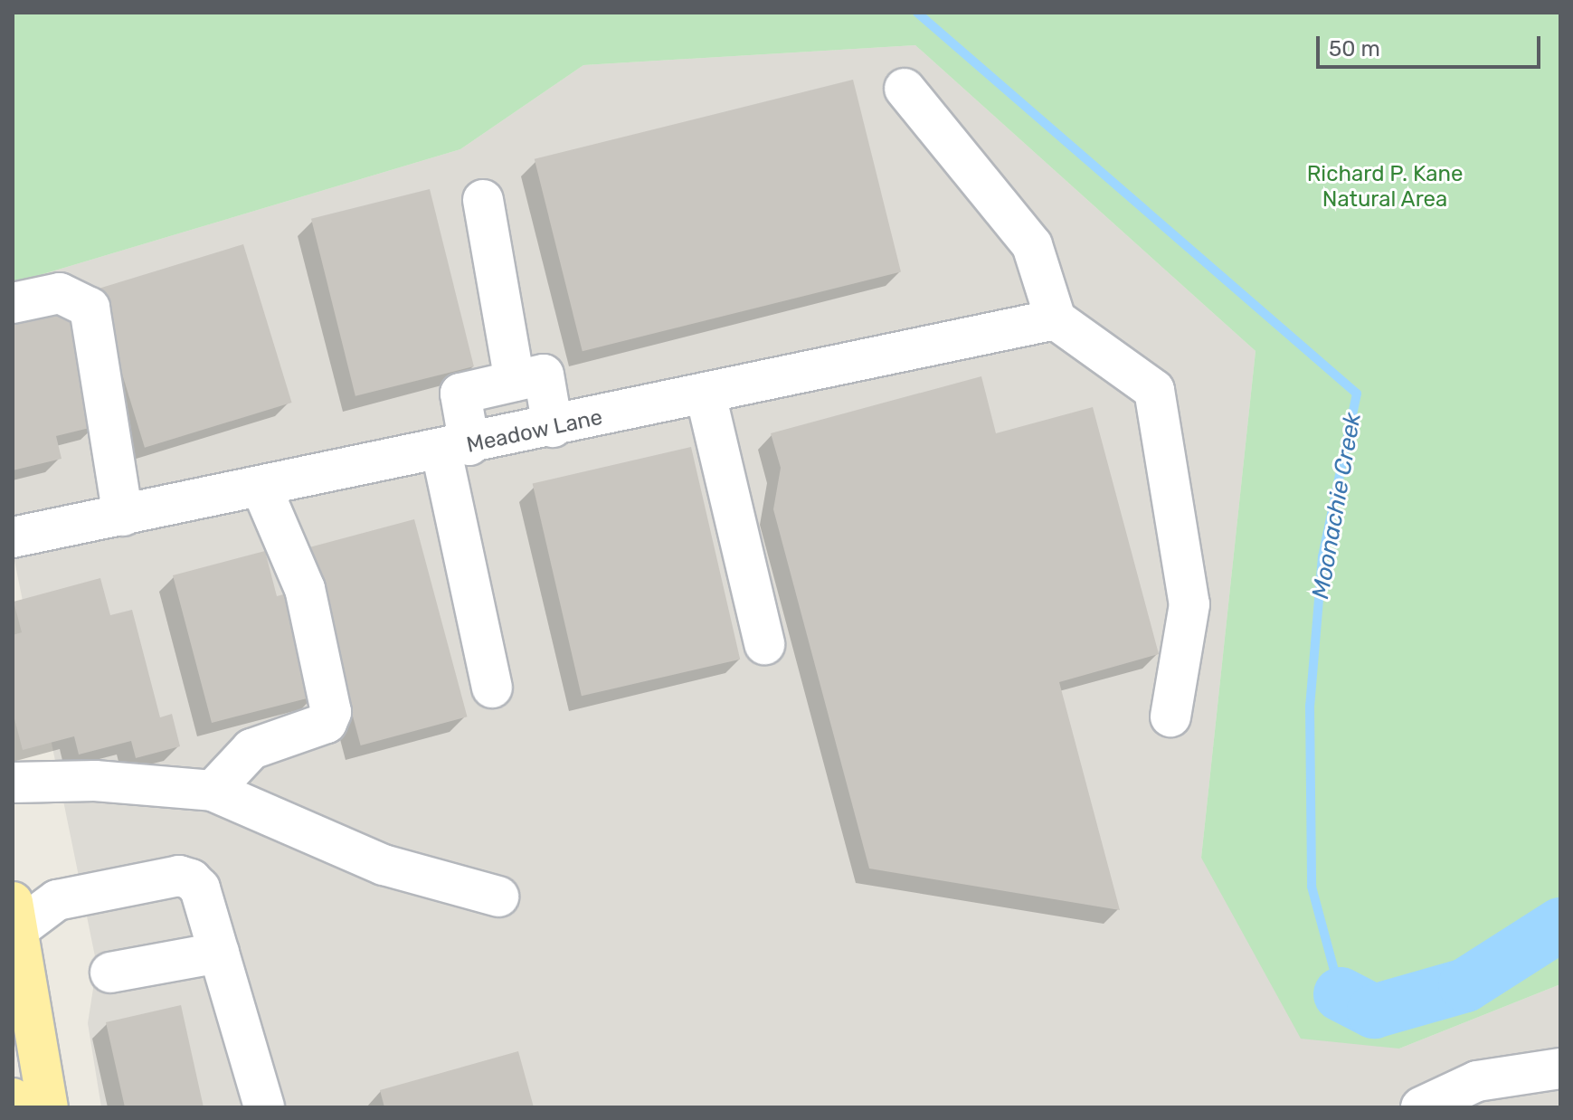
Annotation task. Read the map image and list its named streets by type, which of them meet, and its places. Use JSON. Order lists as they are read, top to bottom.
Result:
{
  "streets": {
    "street": ["Meadow Lane"]
  },
  "water": ["Moonachie Creek"],
  "parks": ["Richard P. Kane Natural Area"],
  "scale_bar": "50 m"
}
